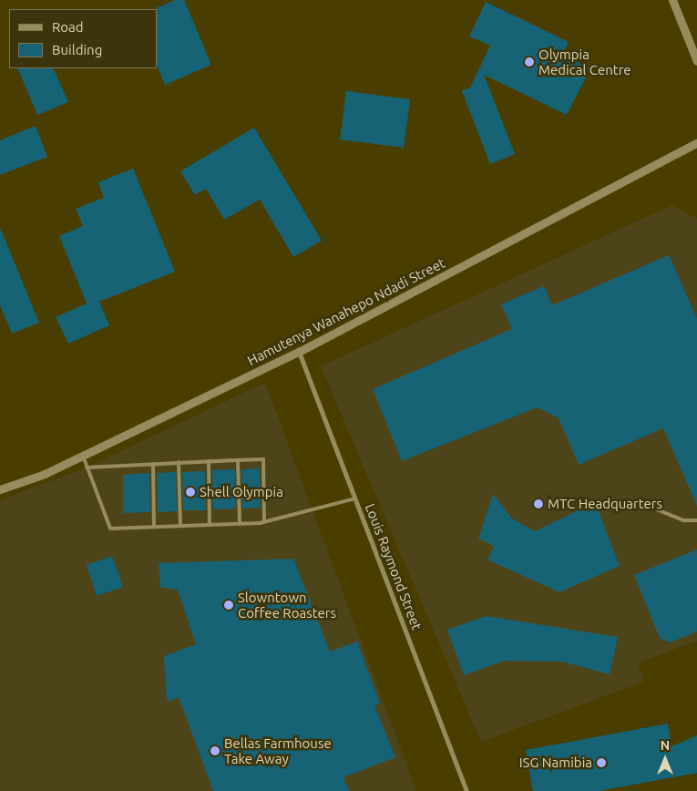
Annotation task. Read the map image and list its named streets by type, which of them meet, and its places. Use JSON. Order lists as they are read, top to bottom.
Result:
{
  "streets": {
    "street": ["Hamutenya Wanahepo Ndadi Street", "Louis Raymond Street"]
  },
  "crossings": [
    ["Hamutenya Wanahepo Ndadi Street", "Louis Raymond Street"]
  ],
  "places": [
    "Olympia Medical Centre",
    "Shell Olympia",
    "MTC Headquarters",
    "Slowntown Coffee Roasters",
    "Bellas Farmhouse Take Away",
    "ISG Namibia"
  ],
  "legend": ["Road", "Building"],
  "north": "top"
}
